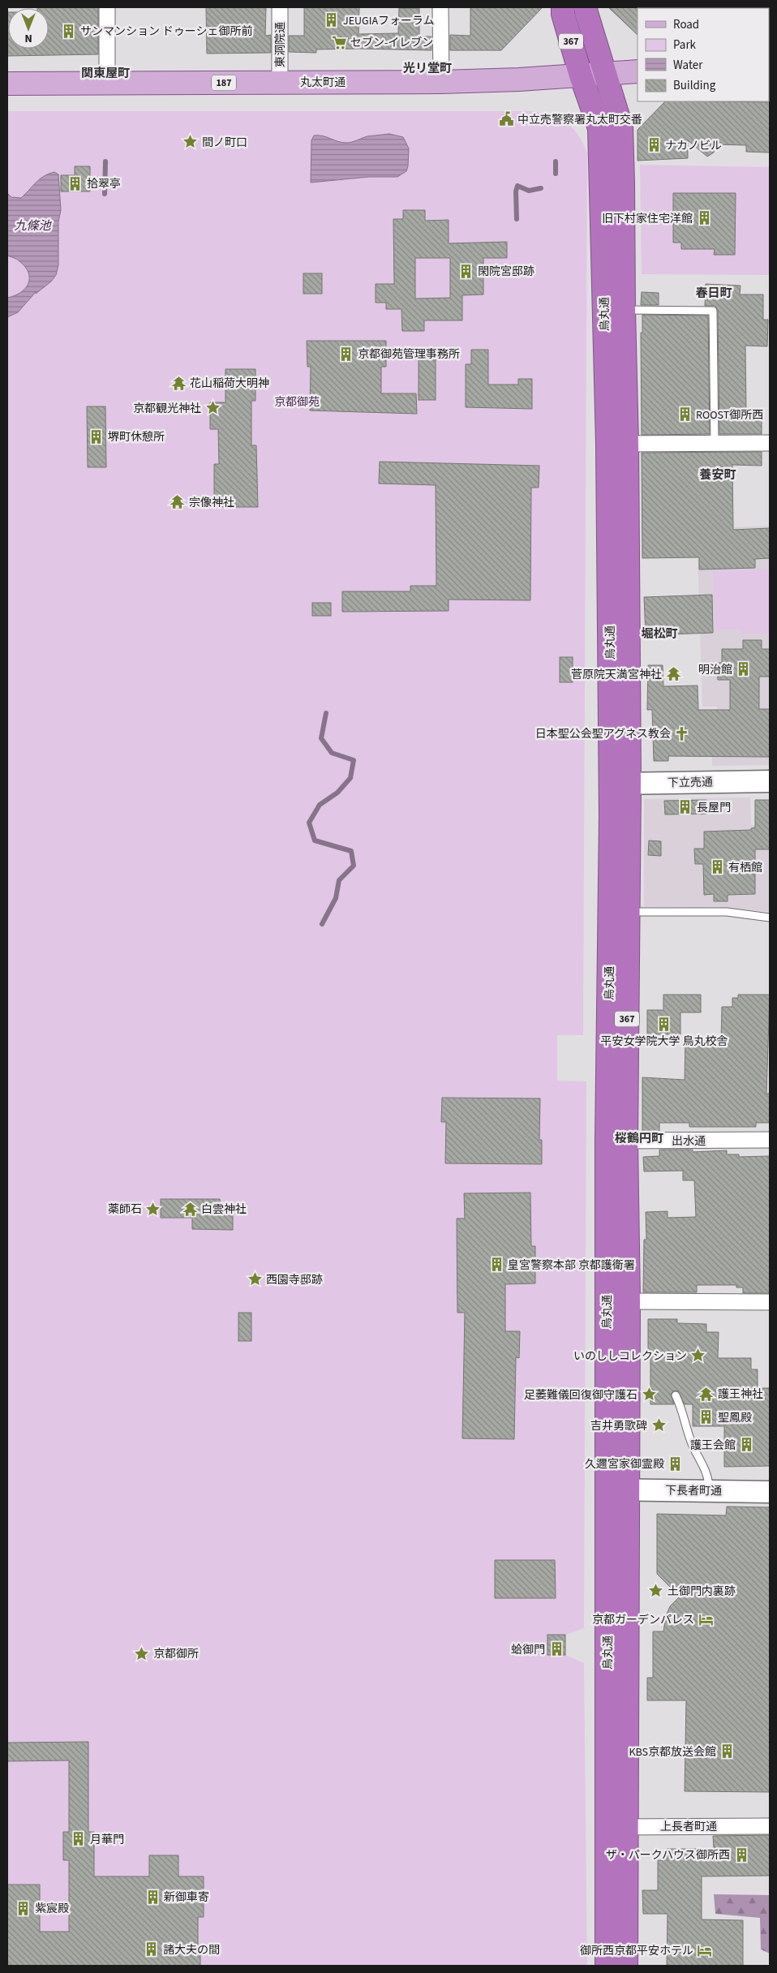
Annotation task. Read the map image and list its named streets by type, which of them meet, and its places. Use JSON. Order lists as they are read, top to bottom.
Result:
{
  "streets": {
    "highway": ["367", "烏丸通"],
    "main road": ["丸太町通", "187"],
    "street": [
      "東洞院通",
      "下立売通",
      "出水通",
      "下長者町通",
      "上長者町通"
    ]
  },
  "crossings": [
    ["東洞院通", "丸太町通"],
    ["丸太町通", "烏丸通"],
    ["烏丸通", "下立売通"],
    ["烏丸通", "出水通"],
    ["烏丸通", "下長者町通"],
    ["烏丸通", "上長者町通"]
  ],
  "districts": [
    "光リ堂町",
    "関東屋町",
    "春日町",
    "養安町",
    "堀松町",
    "桜鶴円町"
  ],
  "water": ["九條池"],
  "parks": ["京都御苑"],
  "places": {
    "building": [
      "JEUGIAフォーラム",
      "サンマンション ドゥーシェ御所前",
      "ナカノビル",
      "拾翠亭",
      "旧下村家住宅洋館",
      "閑院宮邸跡",
      "京都御苑管理事務所",
      "ROOST御所西",
      "堺町休憩所",
      "明治館",
      "長屋門",
      "有栖館",
      "平安女学院大学 鳥丸校舎",
      "皇宮警察本部 京都護衛署",
      "聖鳳殿",
      "護王会館",
      "久邇宮家御霊殿",
      "蛤御門",
      "KBS京都放送会館",
      "月華門",
      "ザ・パークハウス御所西",
      "新御車寄",
      "紫宸殿",
      "諸大夫の間"
    ],
    "supermarket": ["セブン-イレブン"],
    "public building": ["中立売警察署丸太町交番"],
    "place": [
      "間ノ町口",
      "京都観光神社",
      "薬師石",
      "西園寺邸跡",
      "いのししコレクション",
      "足萎難儀回復御守護石",
      "吉井勇歌碑",
      "土御門内裏跡",
      "京都御所"
    ],
    "temple": [
      "花山稲荷大明神",
      "宗像神社",
      "菅原院天満宮神社",
      "白雲神社",
      "護王神社"
    ],
    "church": ["日本聖公会聖アグネス教会"],
    "hotel": ["京都ガーデンパレス", "御所西京都平安ホテル"]
  },
  "legend": [
    "Road",
    "Park",
    "Water",
    "Building"
  ],
  "north": "bottom"
}
